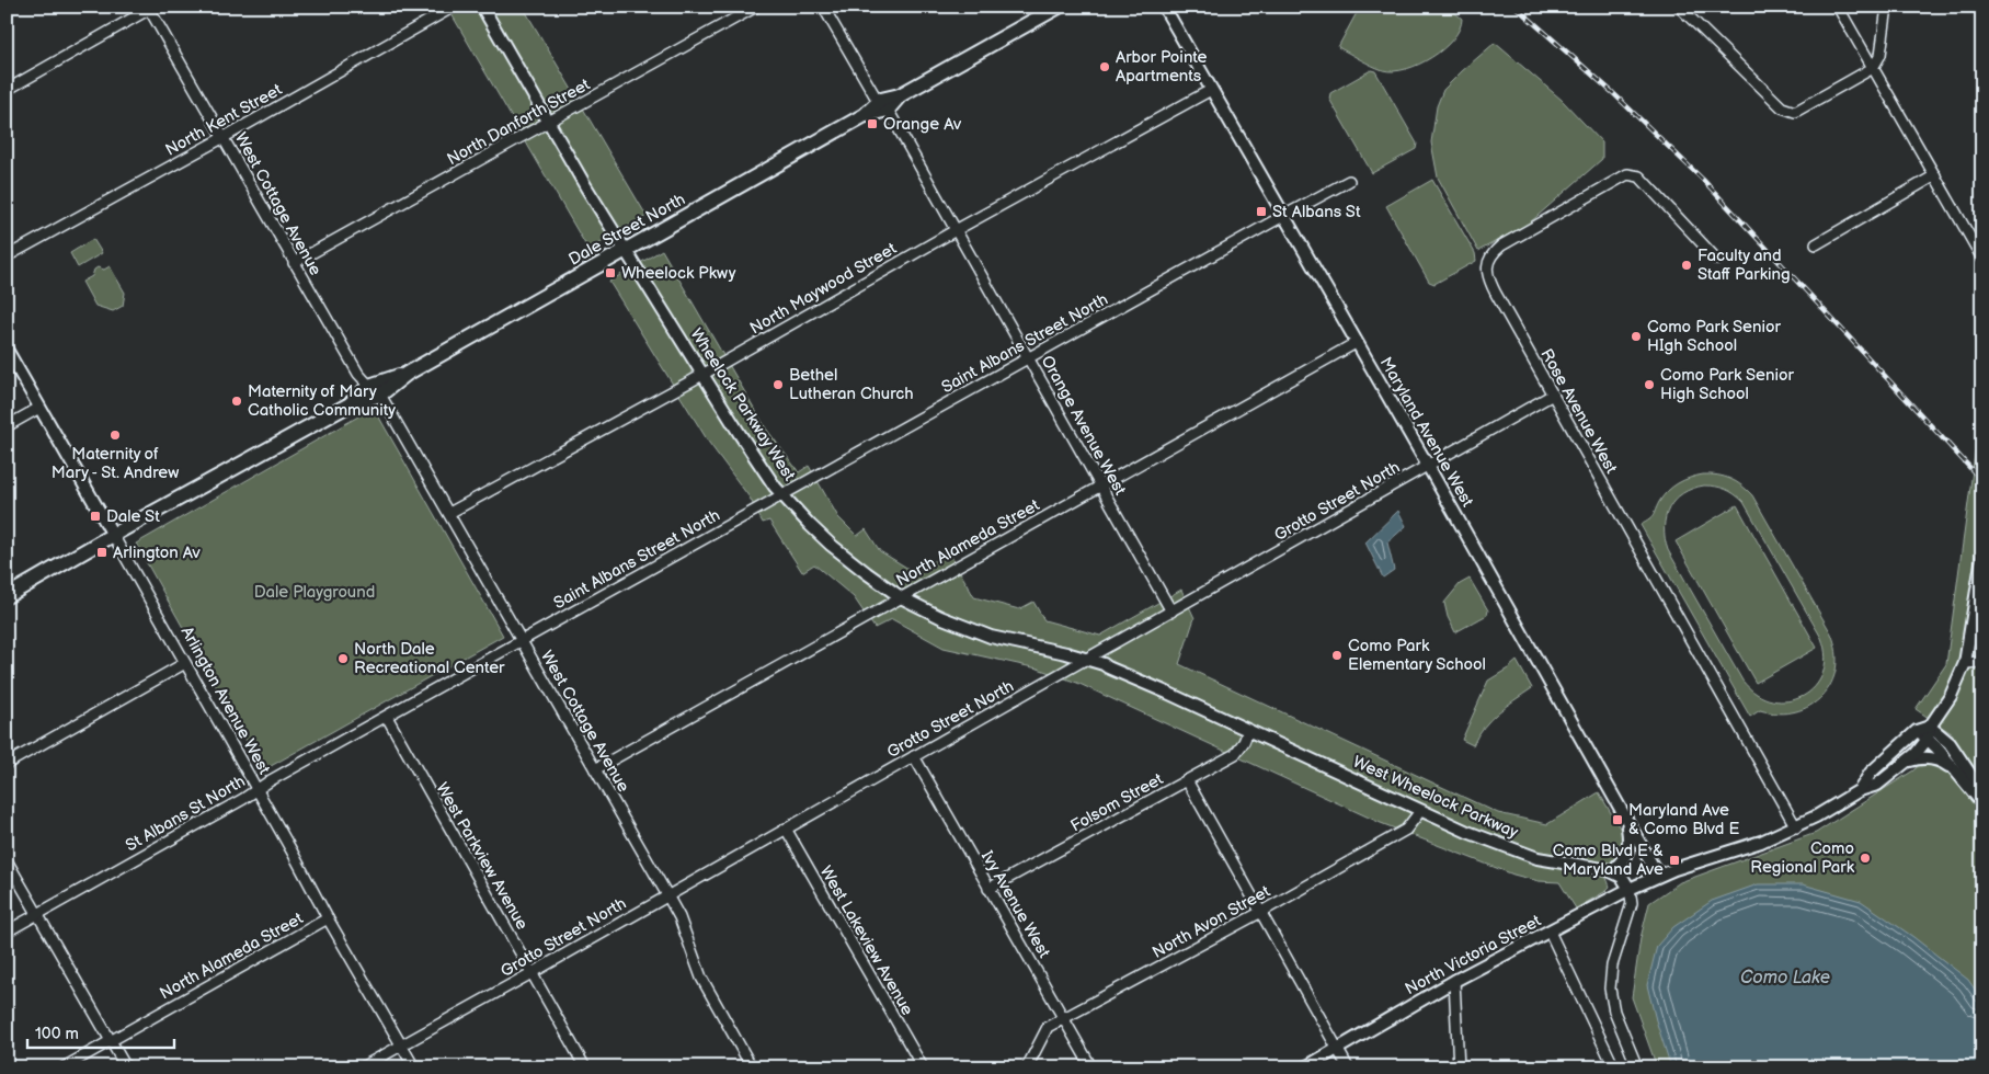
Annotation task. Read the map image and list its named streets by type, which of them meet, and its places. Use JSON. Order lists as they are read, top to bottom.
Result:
{
  "streets": {
    "main road": ["Dale Street North"],
    "street": [
      "North Kent Street",
      "North Danforth Street",
      "West Cottage Avenue",
      "North Maywood Street",
      "Saint Albans Street North",
      "Wheelock Parkway West",
      "Rose Avenue West",
      "Orange Avenue West",
      "Maryland Avenue West",
      "Grotto Street North",
      "North Alameda Street",
      "Arlington Avenue West",
      "West Wheelock Parkway",
      "Folsom Street",
      "St Albans St North",
      "West Parkview Avenue",
      "Ivy Avenue West",
      "North Avon Street",
      "West Lakeview Avenue",
      "North Victoria Street"
    ]
  },
  "crossings": [
    ["North Kent Street", "West Cottage Avenue"],
    ["North Danforth Street", "West Cottage Avenue"],
    ["North Danforth Street", "Wheelock Parkway West"],
    ["West Cottage Avenue", "Dale Street North"],
    ["West Cottage Avenue", "North Maywood Street"],
    ["West Cottage Avenue", "Saint Albans Street North"],
    ["West Cottage Avenue", "Grotto Street North"],
    ["West Cottage Avenue", "North Alameda Street"],
    ["West Cottage Avenue", "St Albans St North"],
    ["Dale Street North", "Wheelock Parkway West"],
    ["Dale Street North", "Orange Avenue West"],
    ["Dale Street North", "Arlington Avenue West"],
    ["North Maywood Street", "Wheelock Parkway West"],
    ["North Maywood Street", "Orange Avenue West"],
    ["North Maywood Street", "Maryland Avenue West"],
    ["Saint Albans Street North", "Wheelock Parkway West"],
    ["Saint Albans Street North", "Orange Avenue West"],
    ["Saint Albans Street North", "Maryland Avenue West"],
    ["Saint Albans Street North", "St Albans St North"],
    ["Wheelock Parkway West", "Grotto Street North"],
    ["Wheelock Parkway West", "North Alameda Street"],
    ["Wheelock Parkway West", "West Wheelock Parkway"],
    ["Rose Avenue West", "Grotto Street North"],
    ["Rose Avenue West", "North Victoria Street"],
    ["Orange Avenue West", "Grotto Street North"],
    ["Orange Avenue West", "North Alameda Street"],
    ["Maryland Avenue West", "Grotto Street North"],
    ["Maryland Avenue West", "North Alameda Street"],
    ["Maryland Avenue West", "North Victoria Street"],
    ["Grotto Street North", "Arlington Avenue West"],
    ["Grotto Street North", "West Parkview Avenue"],
    ["Grotto Street North", "Ivy Avenue West"],
    ["Grotto Street North", "West Lakeview Avenue"],
    ["North Alameda Street", "Arlington Avenue West"],
    ["Arlington Avenue West", "St Albans St North"],
    ["West Wheelock Parkway", "Folsom Street"],
    ["West Wheelock Parkway", "North Avon Street"],
    ["Folsom Street", "Ivy Avenue West"],
    ["St Albans St North", "West Parkview Avenue"],
    ["Ivy Avenue West", "North Avon Street"]
  ],
  "water": ["Como Lake"],
  "parks": ["Dale Playground"],
  "places": {
    "other": [
      "Arbor Pointe Apartments",
      "Faculty and Staff Parking",
      "Como Park Senior HIgh School",
      "Bethel Lutheran Church",
      "Como Park Senior High School",
      "Maternity of Mary Catholic Community",
      "Maternity of Mary - St. Andrew",
      "Como Park Elementary School",
      "North Dale Recreational Center",
      "Como Regional Park"
    ],
    "transit": [
      "Orange Av",
      "St Albans St",
      "Wheelock Pkwy",
      "Dale St",
      "Arlington Av",
      "Maryland Ave & Como Blvd E",
      "Como Blvd E & Maryland Ave"
    ]
  },
  "scale_bar": "100 m"
}
